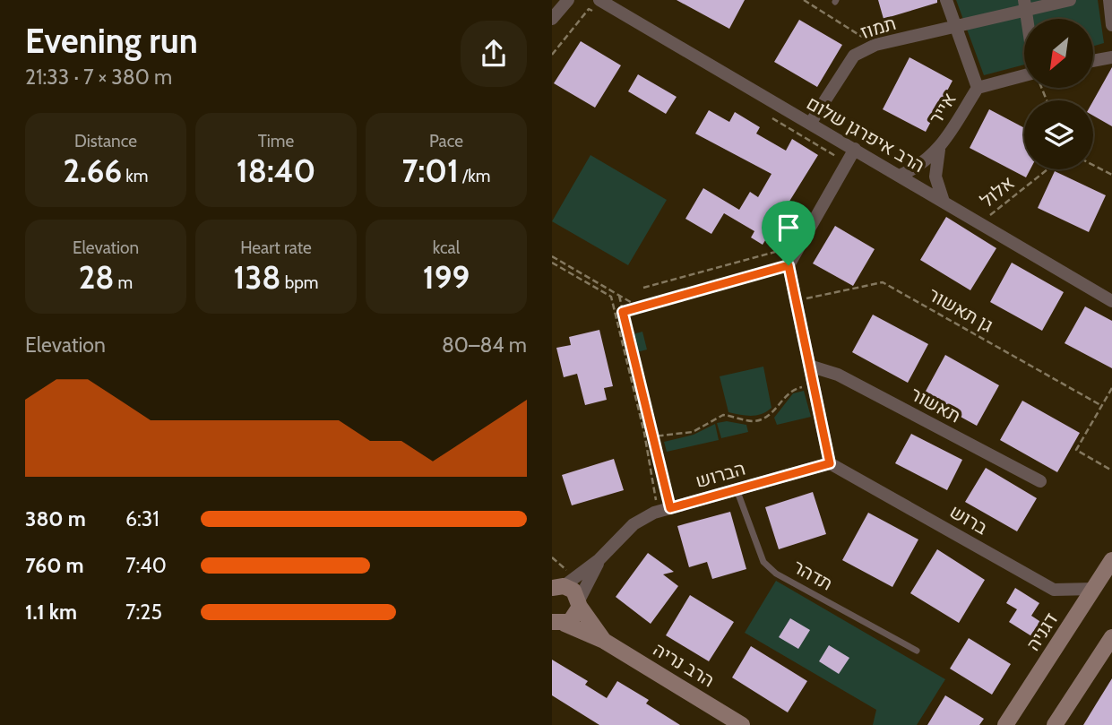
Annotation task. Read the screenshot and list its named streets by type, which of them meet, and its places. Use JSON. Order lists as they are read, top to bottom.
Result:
{
  "streets": {
    "street": [
      "תמוז",
      "אייר",
      "הרב איפרגן שלום",
      "תאשור",
      "הברוש",
      "ברוש",
      "דגניה",
      "הרב נריה"
    ],
    "lane": ["תדהר"],
    "path": ["אלול", "גן תאשור"]
  },
  "crossings": [
    ["תמוז", "אייר"],
    ["תמוז", "הרב איפרגן שלום"],
    ["אייר", "הרב איפרגן שלום"],
    ["הרב איפרגן שלום", "אלול"],
    ["הברוש", "ברוש"],
    ["הברוש", "תדהר"],
    ["הברוש", "הרב נריה"],
    ["ברוש", "דגניה"]
  ],
  "north": "bottom left",
  "page": {
    "heading": ["Evening run", "21:33 · 7 × 380 m"],
    "stats": [
      ["Distance", "2.66 km"],
      ["Time", "18:40"],
      ["Pace", "7:01 /km"],
      ["Elevation", "28 m"],
      ["Heart rate", "138 bpm"],
      ["kcal", "199"]
    ],
    "chart": ["Elevation", "80–84 m"],
    "list": [
      {
        "name": "380 m",
        "note": "6:31"
      },
      {
        "name": "760 m",
        "note": "7:40"
      },
      {
        "name": "1.1 km",
        "note": "7:25"
      }
    ]
  }
}
